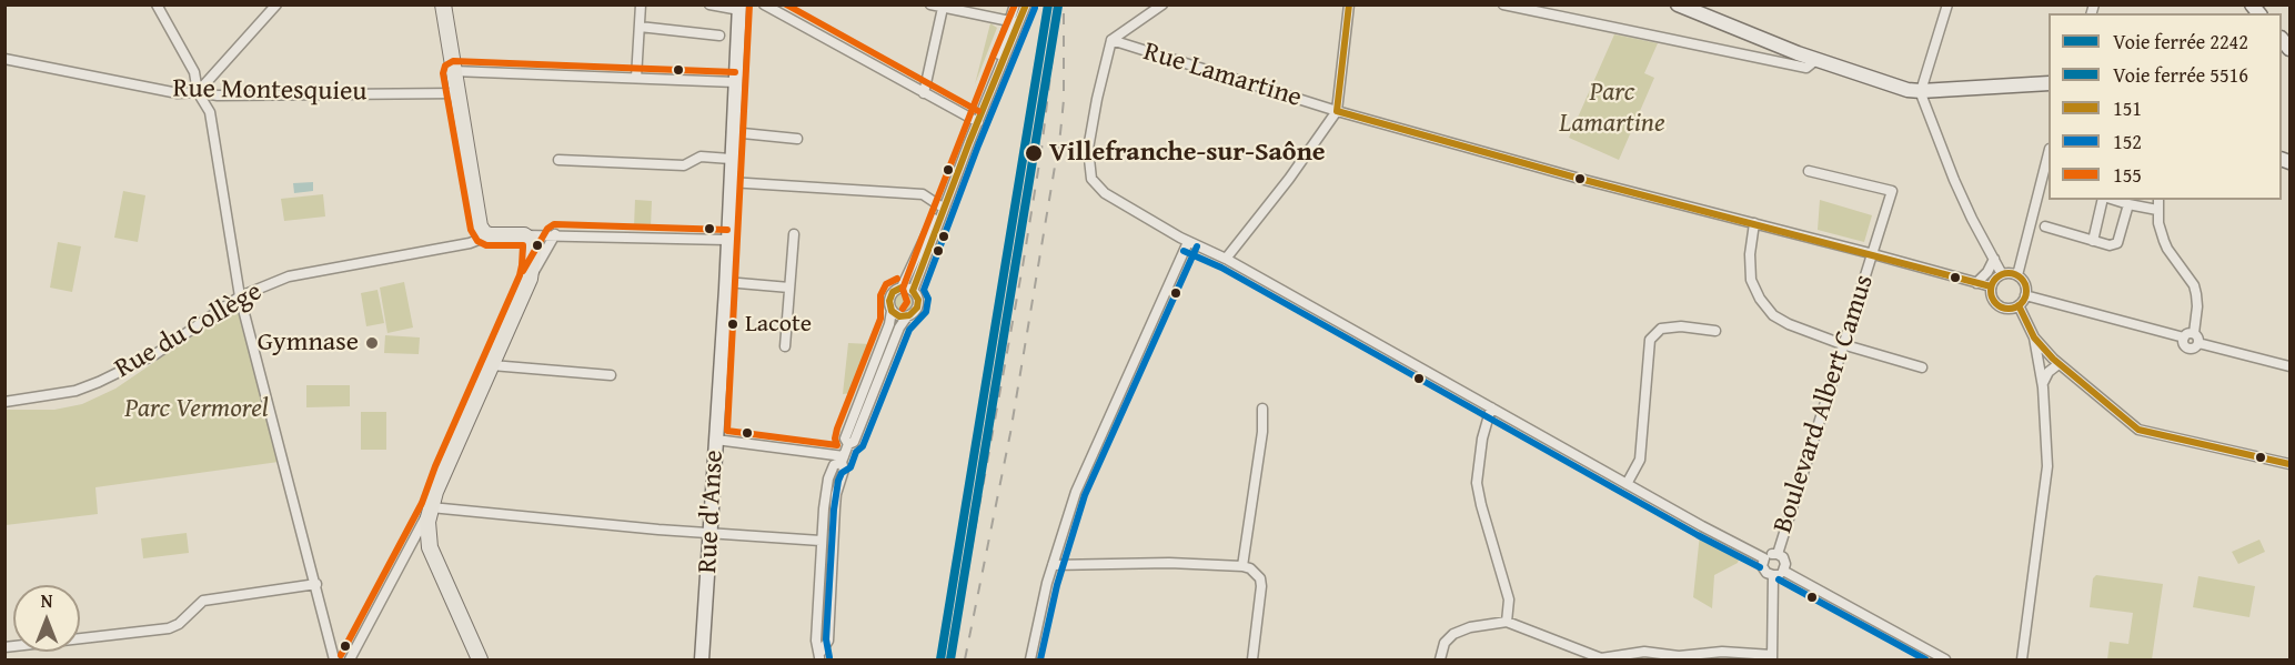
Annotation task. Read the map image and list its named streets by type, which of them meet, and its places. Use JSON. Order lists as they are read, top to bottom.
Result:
{
  "streets": {
    "main road": ["Rue d'Anse"],
    "street": [
      "Rue Lamartine",
      "Rue Montesquieu",
      "Rue du Collège",
      "Boulevard Albert Camus"
    ]
  },
  "crossings": [
    ["Rue Lamartine", "Boulevard Albert Camus"]
  ],
  "parks": ["Parc Lamartine", "Parc Vermorel"],
  "places": ["Villefranche-sur-Saône", "Lacote", "Gymnase"],
  "lines": [
    "rail line 2242",
    "transit line 151",
    "transit line 155",
    "rail line 5516",
    "transit line 152"
  ],
  "legend": [
    "Voie ferrée 2242",
    "Voie ferrée 5516",
    "151",
    "152",
    "155"
  ],
  "north": "top"
}
